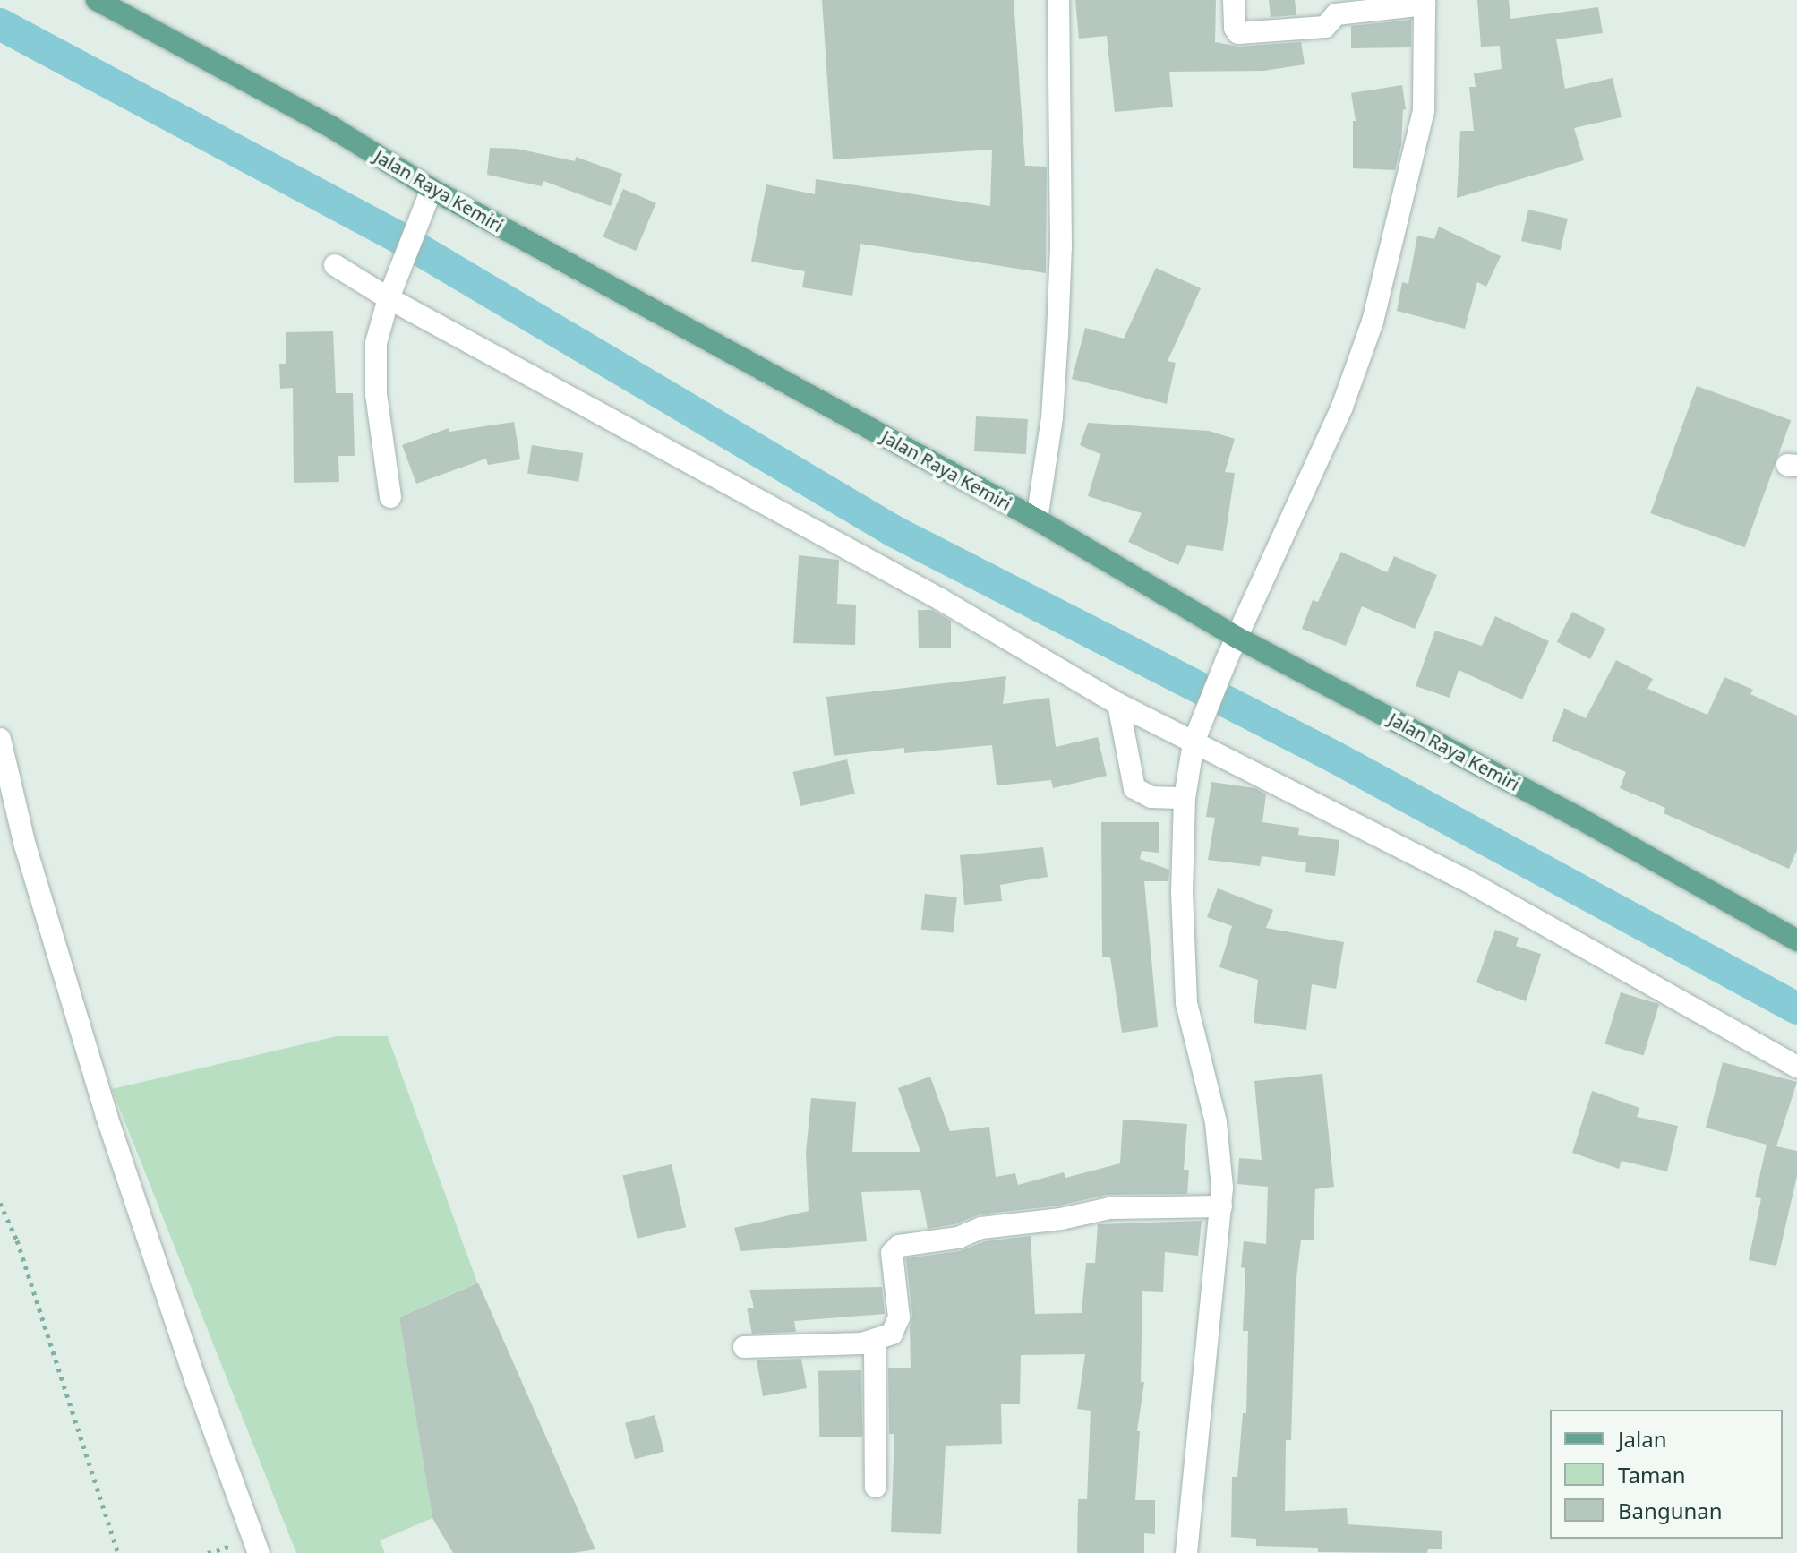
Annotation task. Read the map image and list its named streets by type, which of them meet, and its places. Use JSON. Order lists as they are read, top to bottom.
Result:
{
  "streets": {
    "main road": ["Jalan Raya Kemiri"]
  },
  "legend": ["Jalan", "Taman", "Bangunan"]
}
